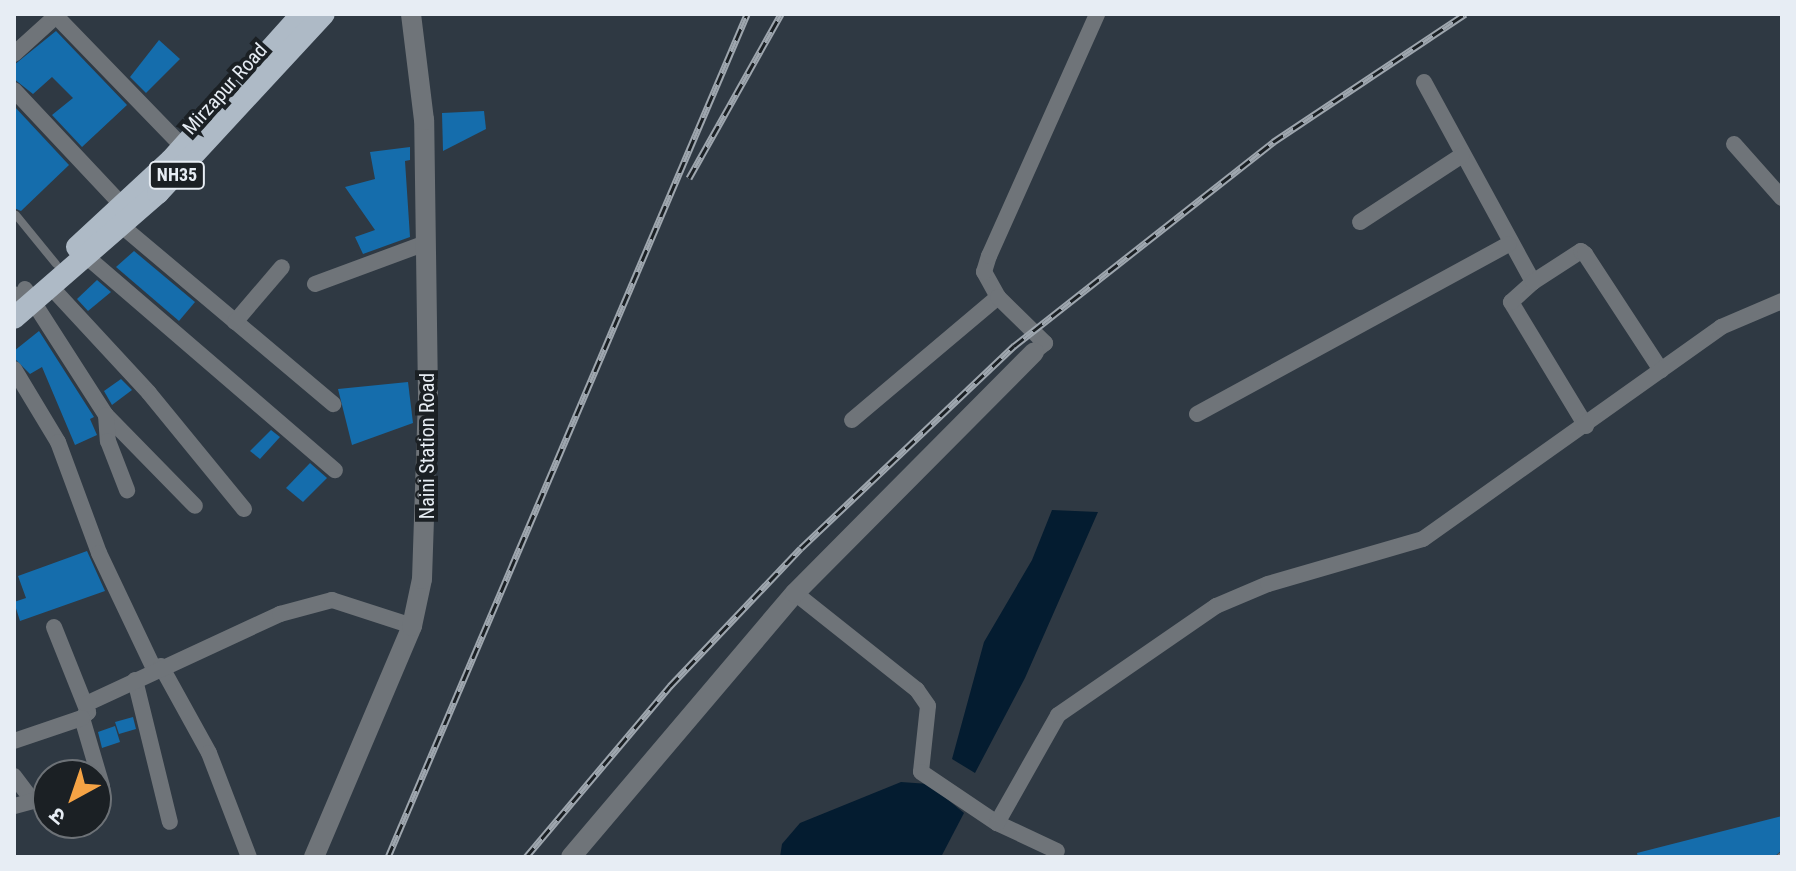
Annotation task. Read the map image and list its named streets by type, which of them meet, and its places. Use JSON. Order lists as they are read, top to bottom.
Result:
{
  "streets": {
    "highway": ["Mirzapur Road", "NH35"],
    "street": ["Naini Station Road"]
  },
  "north": "bottom left"
}
